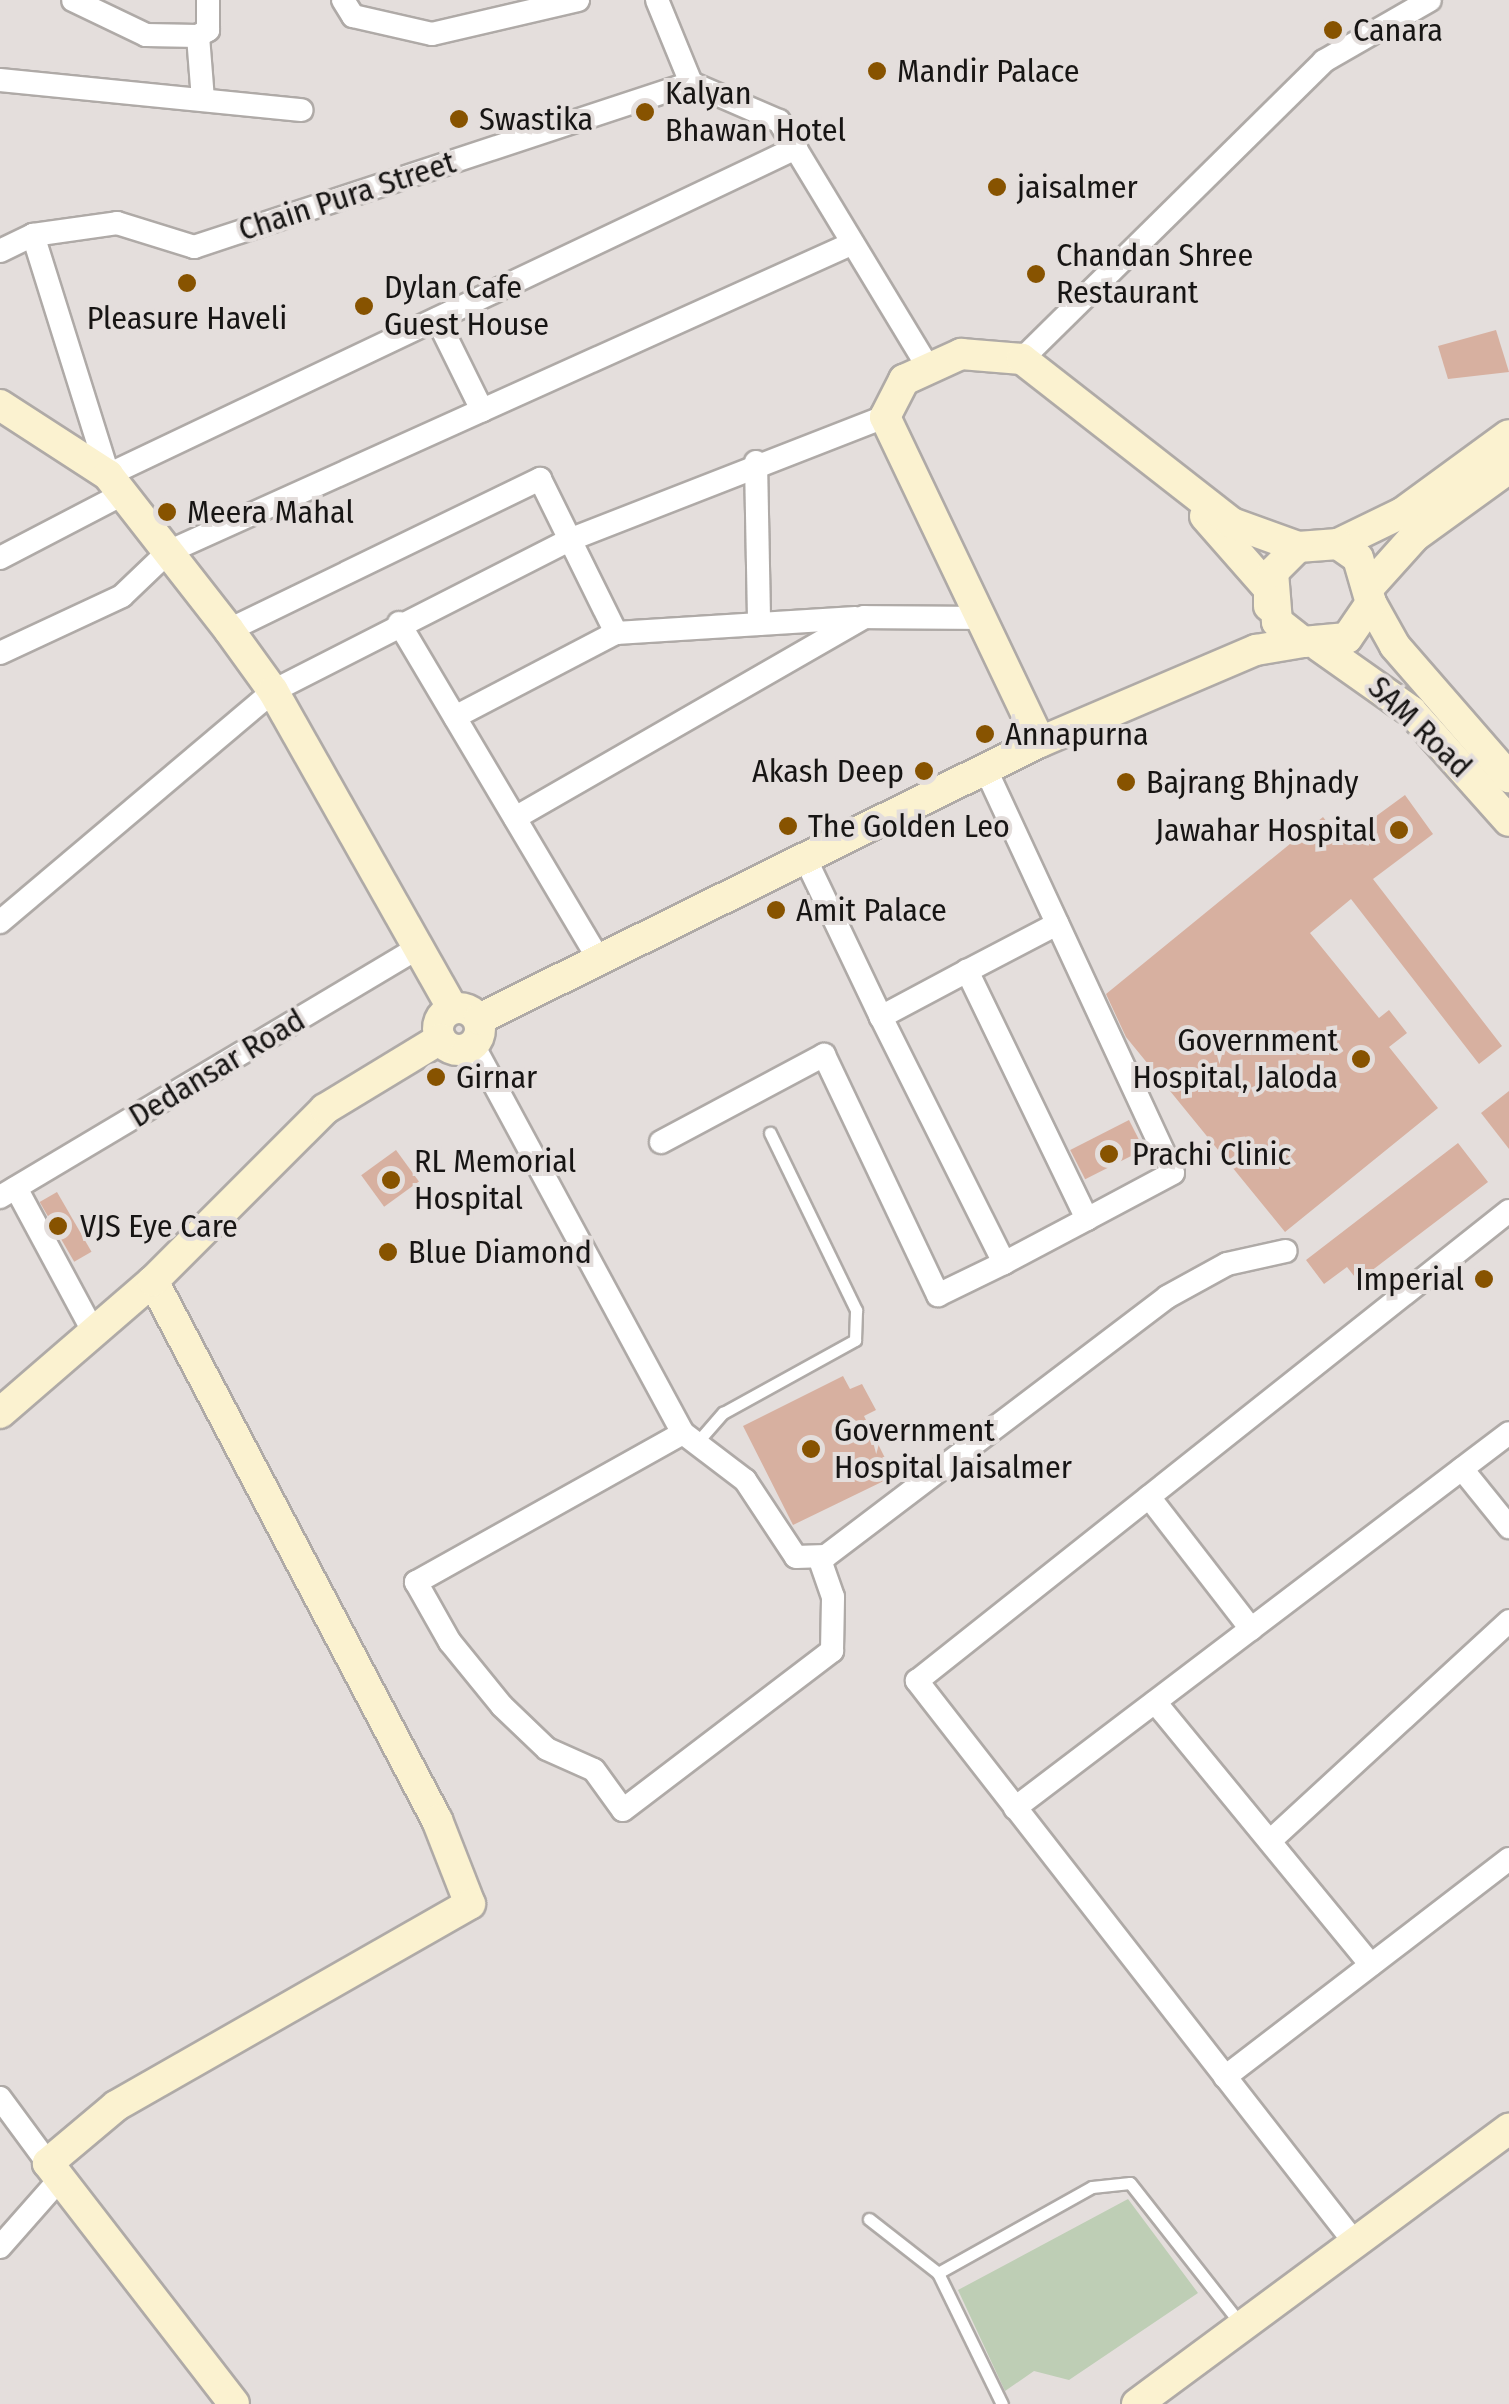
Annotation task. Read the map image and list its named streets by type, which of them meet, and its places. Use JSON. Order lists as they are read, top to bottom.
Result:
{
  "streets": {
    "street": ["Chain Pura Street", "SAM Road", "Dedansar Road"]
  },
  "places": [
    "Canara",
    "Mandir Palace",
    "Kalyan Bhawan Hotel",
    "Swastika",
    "jaisalmer",
    "Chandan Shree Restaurant",
    "Pleasure Haveli",
    "Dylan Cafe Guest House",
    "Meera Mahal",
    "Annapurna",
    "Akash Deep",
    "Bajrang Bhjnady",
    "The Golden Leo",
    "Jawahar Hospital",
    "Amit Palace",
    "Government Hospital, Jaloda",
    "Girnar",
    "Prachi Clinic",
    "RL Memorial Hospital",
    "VJS Eye Care",
    "Blue Diamond",
    "Imperial",
    "Government Hospital Jaisalmer"
  ]
}
